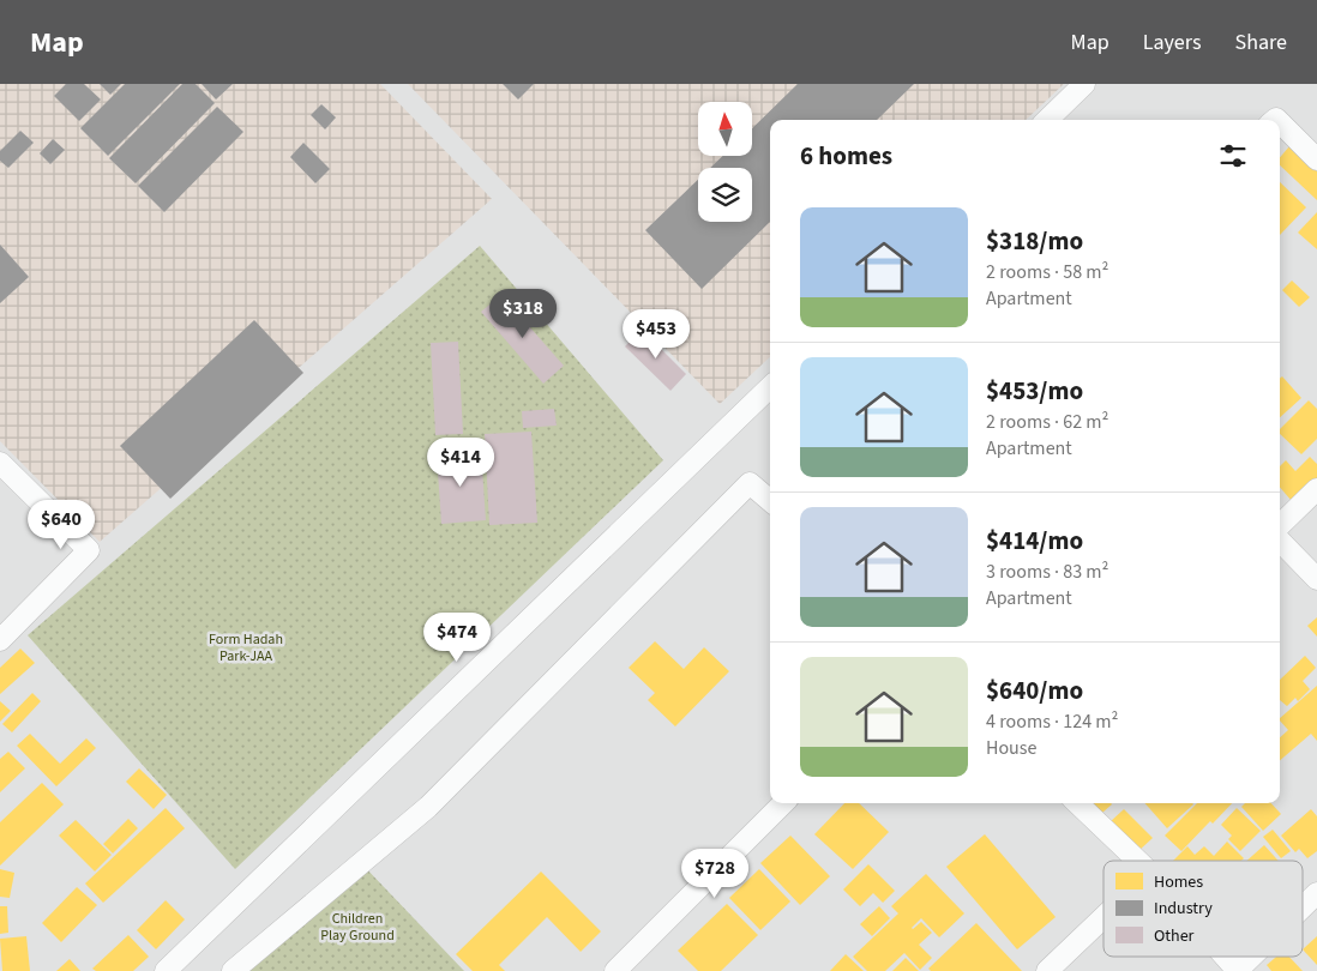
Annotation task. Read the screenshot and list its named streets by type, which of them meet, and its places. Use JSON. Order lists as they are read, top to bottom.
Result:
{
  "parks": ["Form Hadah Park-JAA", "Children Play Ground"],
  "legend": ["Homes", "Industry", "Other"],
  "north": "top",
  "page": {
    "header": "Map",
    "nav": ["Map", "Layers", "Share"],
    "heading": "6 homes",
    "list": [
      {
        "name": "$318/mo",
        "note": "2 rooms · 58 m² · Apartment"
      },
      {
        "name": "$453/mo",
        "note": "2 rooms · 62 m² · Apartment"
      },
      {
        "name": "$414/mo",
        "note": "3 rooms · 83 m² · Apartment"
      },
      {
        "name": "$640/mo",
        "note": "4 rooms · 124 m² · House"
      }
    ],
    "price": [
      "$318",
      "$453",
      "$414",
      "$640",
      "$474",
      "$728"
    ]
  }
}
